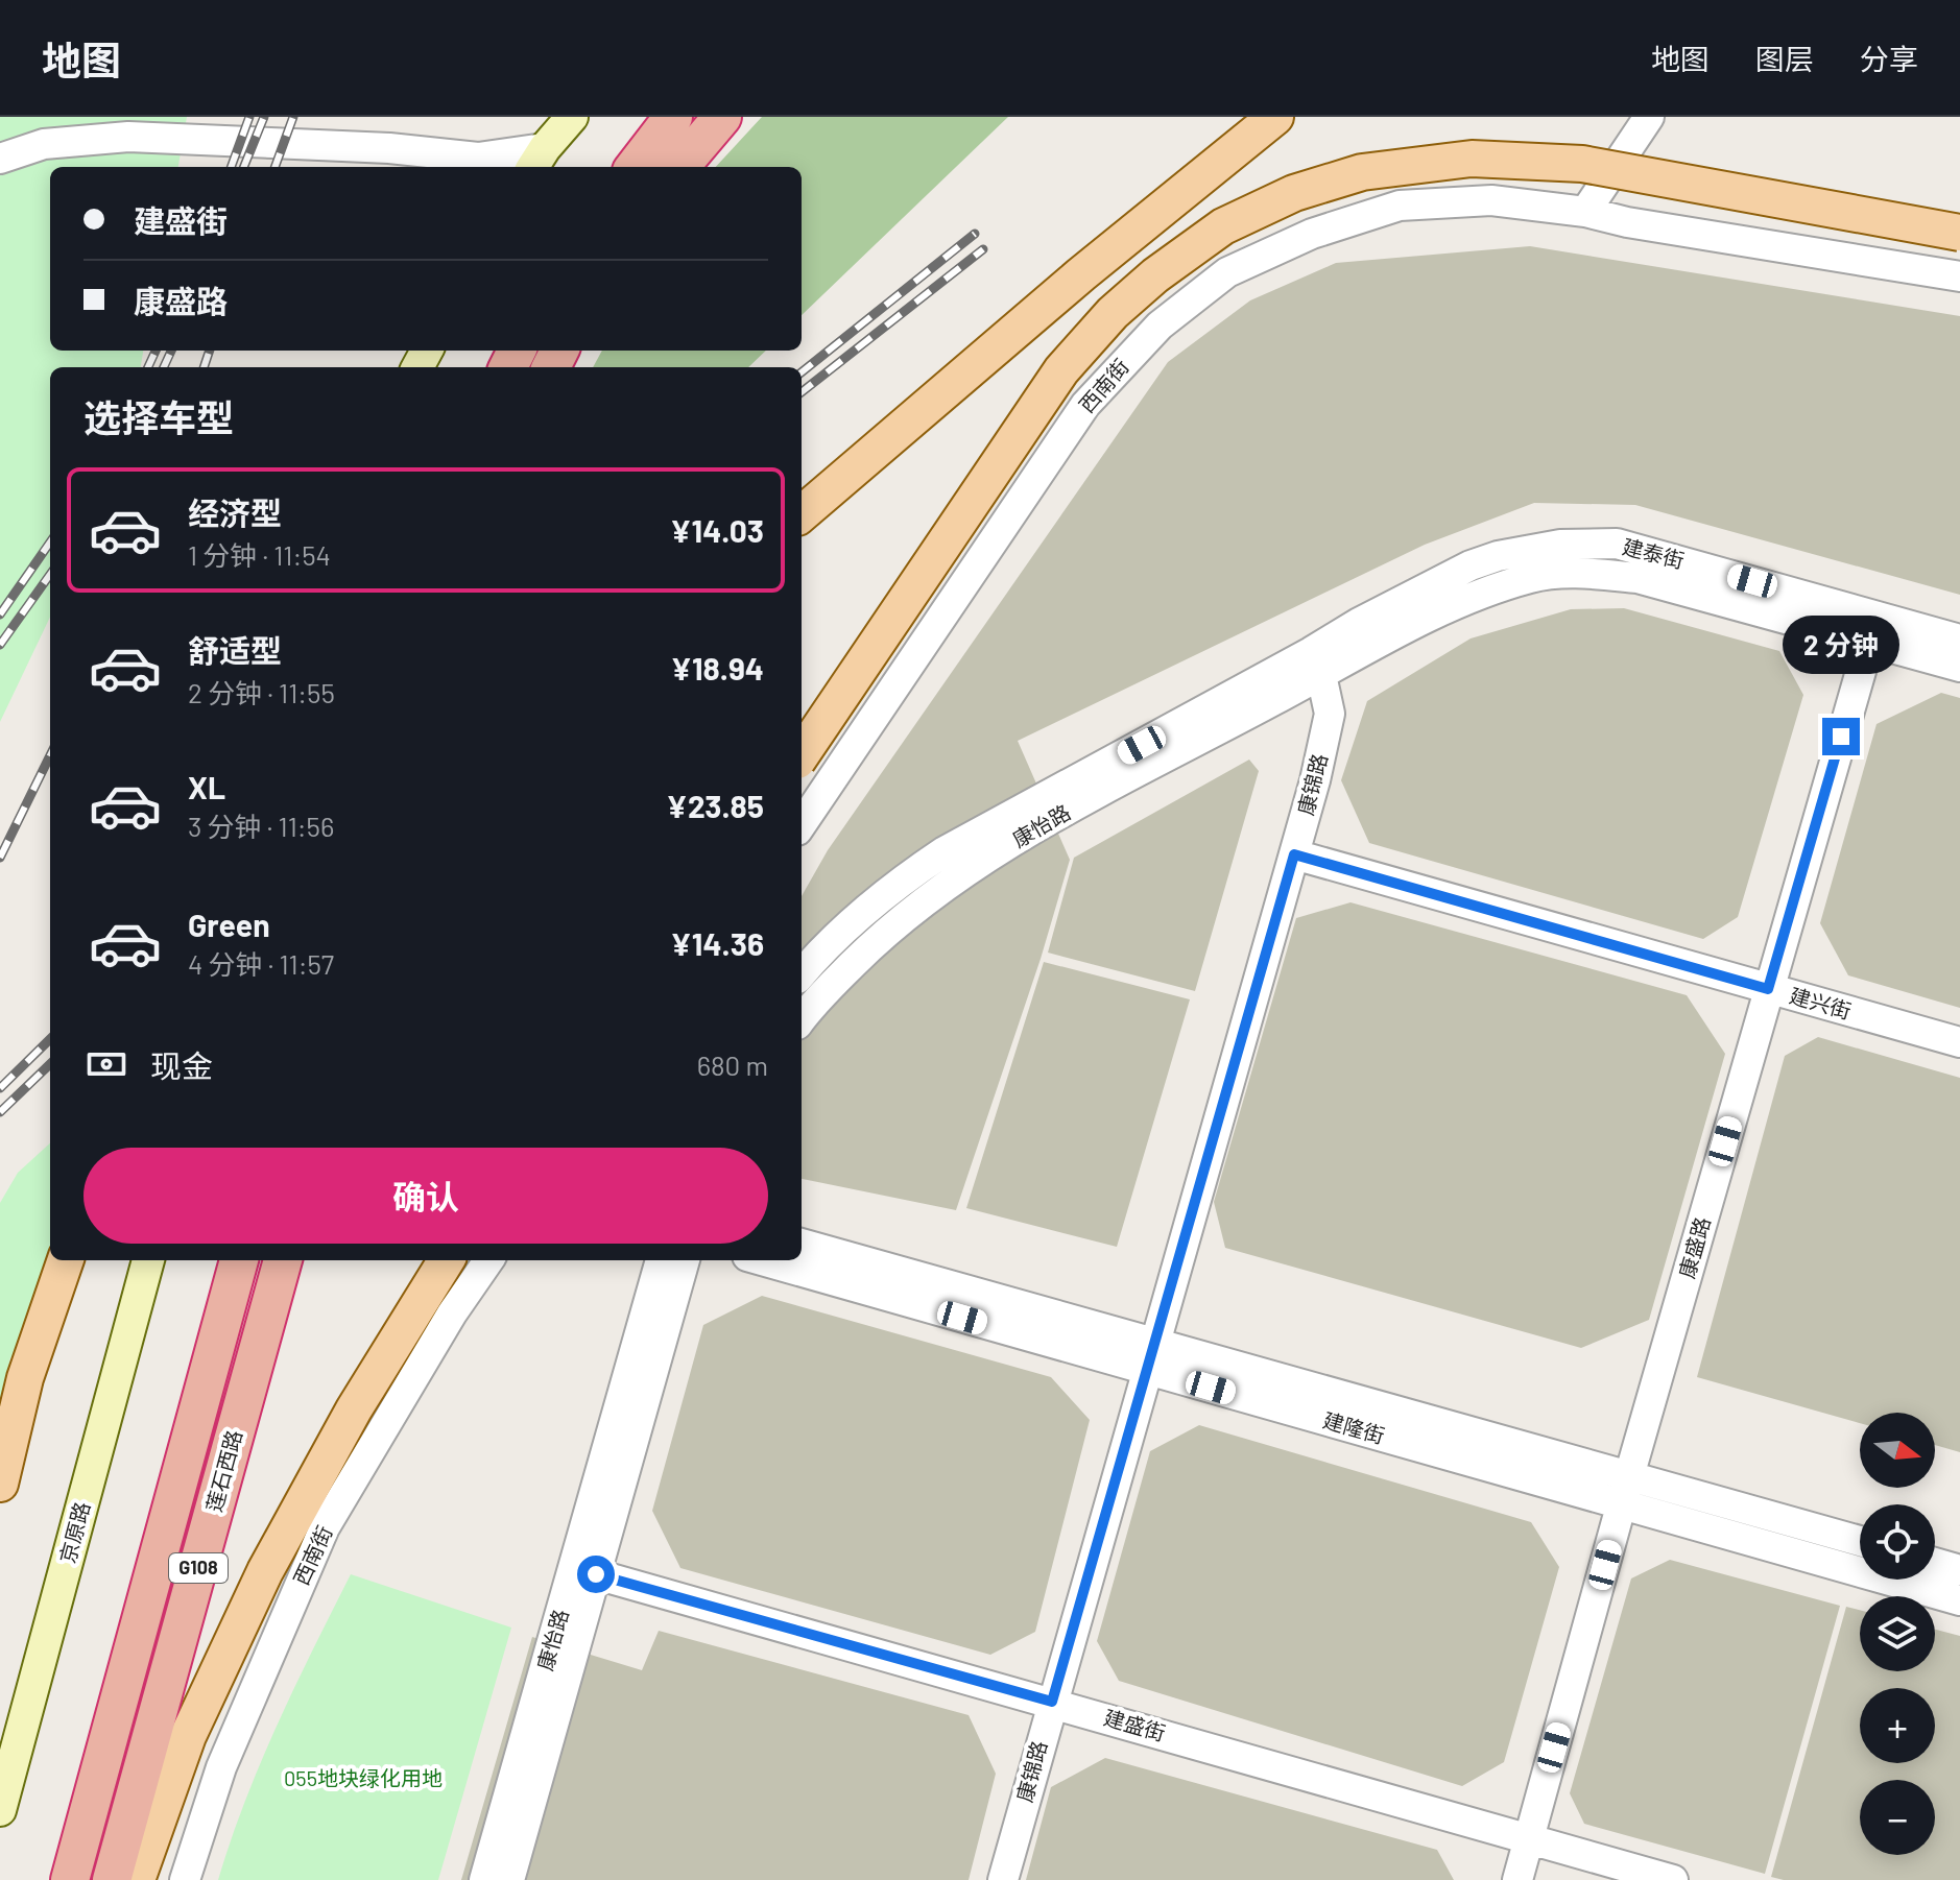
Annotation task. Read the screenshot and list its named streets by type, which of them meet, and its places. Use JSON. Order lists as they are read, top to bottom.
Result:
{
  "streets": {
    "highway": ["莲石西路", "G108"],
    "main road": ["京原路"],
    "street": [
      "西南街",
      "建泰街",
      "康锦路",
      "康怡路",
      "建兴街",
      "康盛路",
      "建隆街",
      "建盛街"
    ]
  },
  "crossings": [
    ["建泰街", "康锦路"],
    ["建泰街", "康怡路"],
    ["建泰街", "康盛路"],
    ["康锦路", "康怡路"],
    ["康锦路", "建兴街"],
    ["康锦路", "建隆街"],
    ["康锦路", "建盛街"],
    ["康怡路", "建盛街"],
    ["建兴街", "康盛路"],
    ["康盛路", "建隆街"],
    ["康盛路", "建盛街"]
  ],
  "parks": ["055地块绿化用地"],
  "north": "right",
  "page": {
    "header": "地图",
    "nav": ["地图", "图层", "分享"],
    "banner": ["建盛街", "康盛路"],
    "heading": "选择车型",
    "list": [
      {
        "name": "经济型",
        "note": "1 分钟 · 11:54",
        "value": "¥14.03"
      },
      {
        "name": "舒适型",
        "note": "2 分钟 · 11:55",
        "value": "¥18.94"
      },
      {
        "name": "XL",
        "note": "3 分钟 · 11:56",
        "value": "¥23.85"
      },
      {
        "name": "Green",
        "note": "4 分钟 · 11:57",
        "value": "¥14.36"
      }
    ],
    "bubble": "2 分钟",
    "pay": ["现金", "680 m"],
    "buttons": "确认",
    "map_buttons": ["+", "−"]
  }
}
